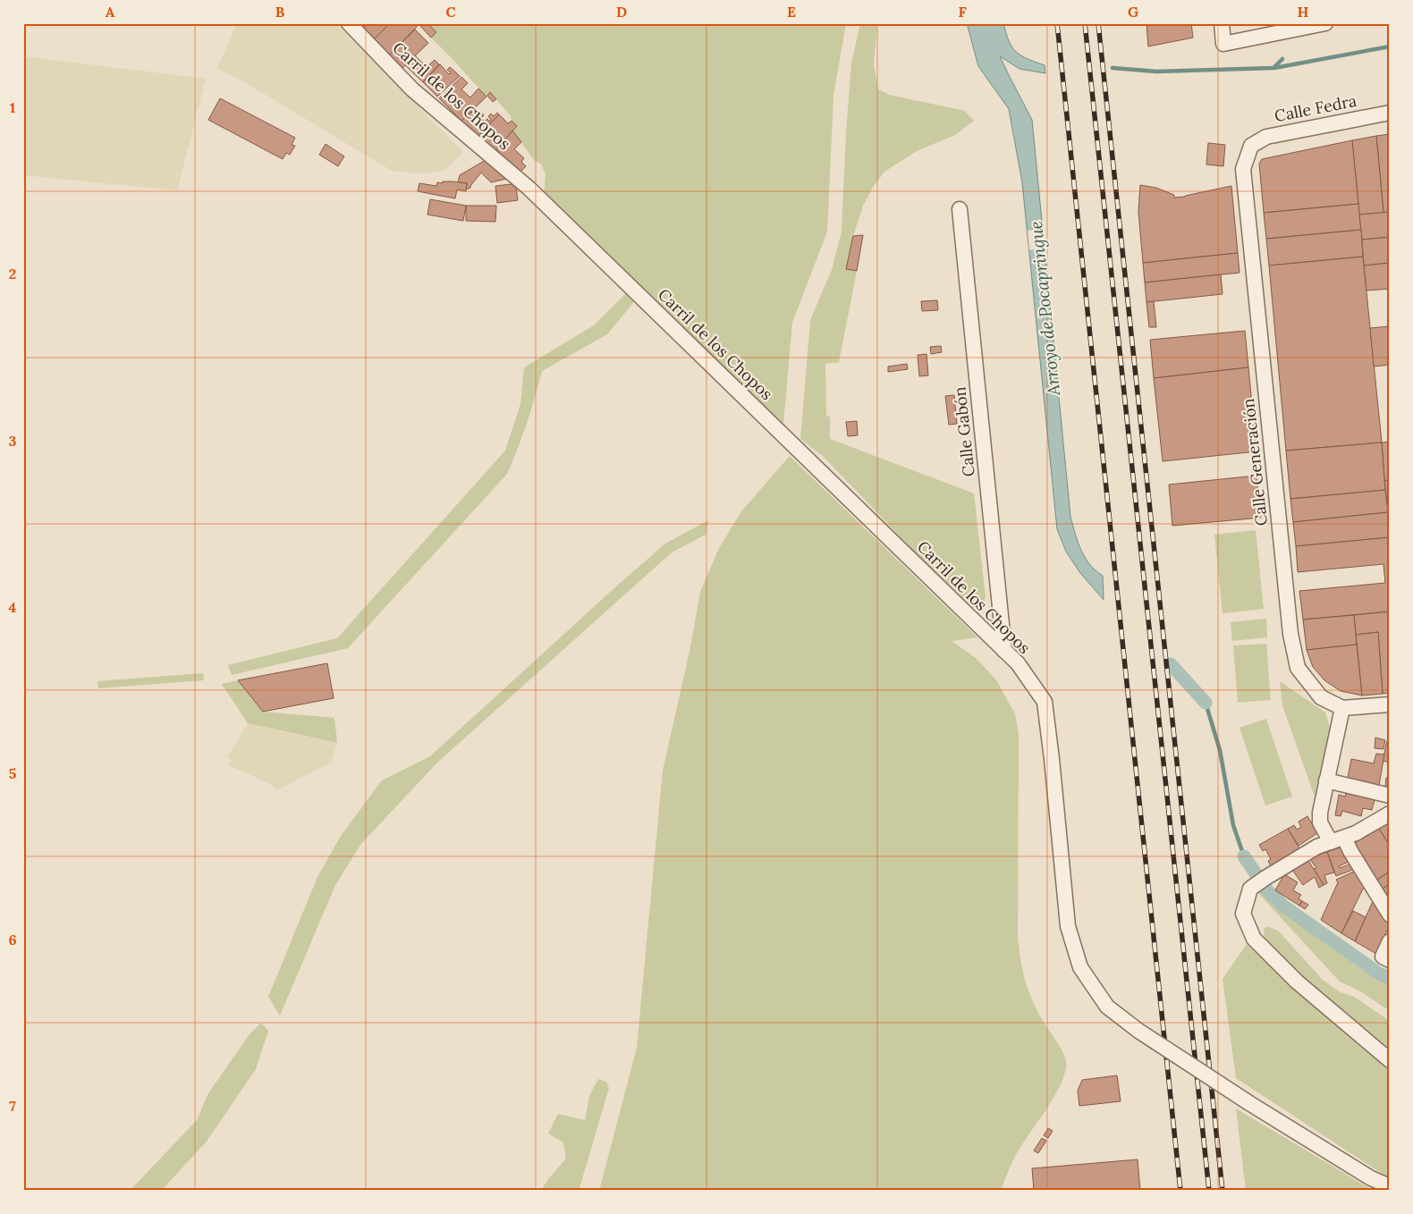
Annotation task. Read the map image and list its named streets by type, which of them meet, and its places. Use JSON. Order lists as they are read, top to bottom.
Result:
{
  "streets": {
    "street": [
      "Carril de los Chopos",
      "Calle Fedra",
      "Calle Gabón",
      "Calle Generación"
    ]
  },
  "crossings": [
    ["Carril de los Chopos", "Calle Gabón"],
    ["Calle Fedra", "Calle Generación"]
  ],
  "water": ["Arroyo de Pocapringue"],
  "grid": {
    "columns": [
      "A",
      "B",
      "C",
      "D",
      "E",
      "F",
      "G",
      "H"
    ],
    "rows": [
      "1",
      "2",
      "3",
      "4",
      "5",
      "6",
      "7"
    ]
  }
}
